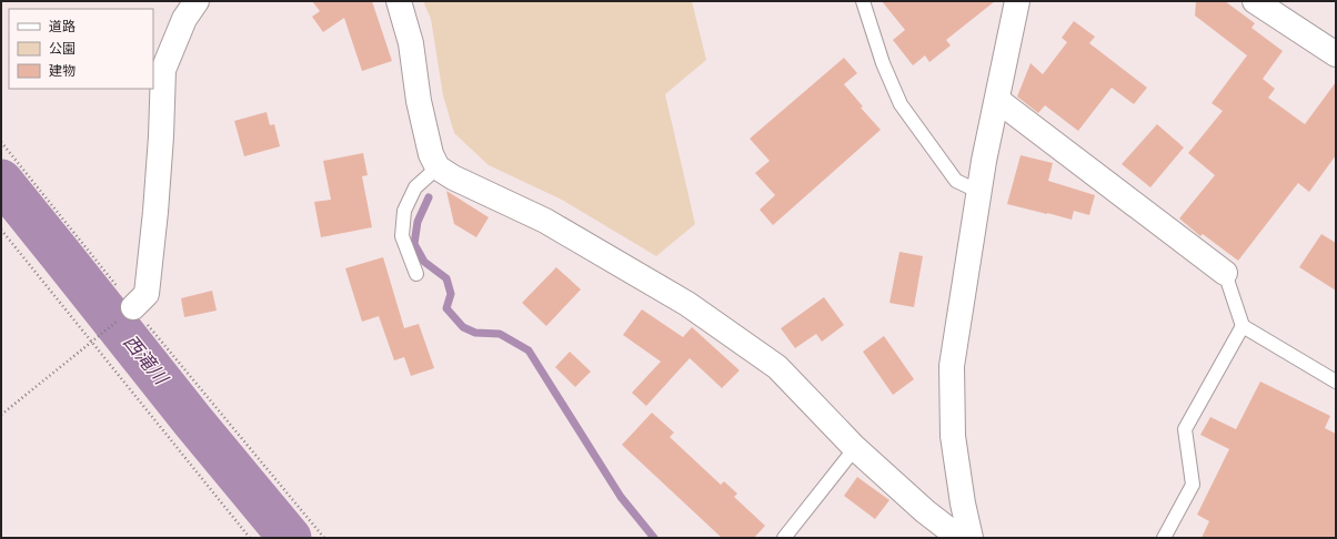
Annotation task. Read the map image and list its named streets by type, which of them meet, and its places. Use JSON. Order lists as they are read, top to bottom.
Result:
{
  "water": ["西滝川"],
  "legend": ["道路", "公園", "建物"]
}
